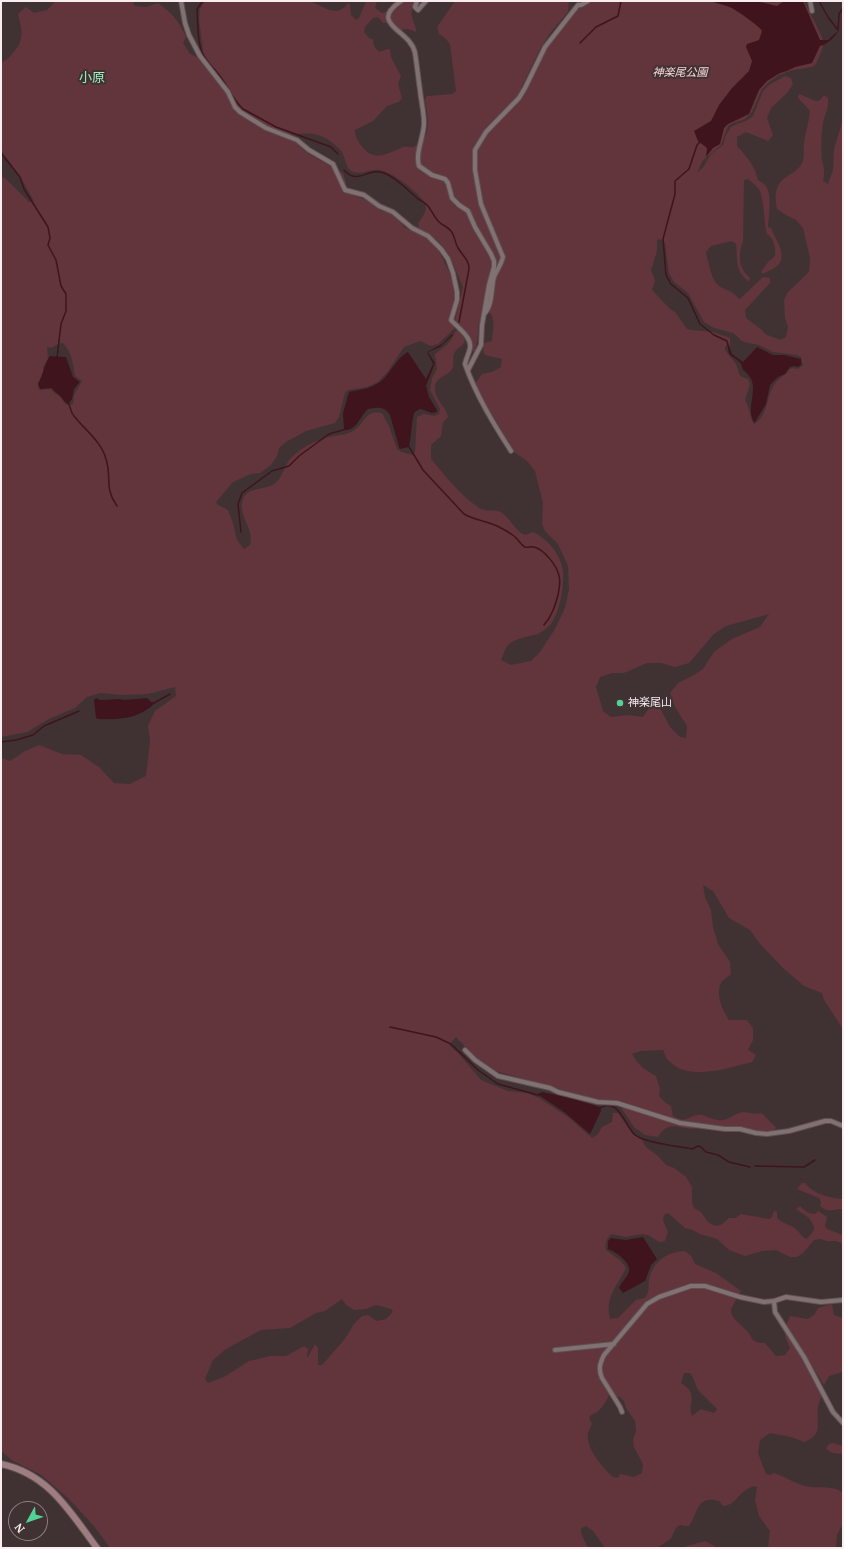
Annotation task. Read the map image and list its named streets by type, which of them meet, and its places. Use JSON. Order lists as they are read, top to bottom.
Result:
{
  "districts": ["小原"],
  "parks": ["神楽尾公園"],
  "places": ["神楽尾山"],
  "north": "bottom left"
}
